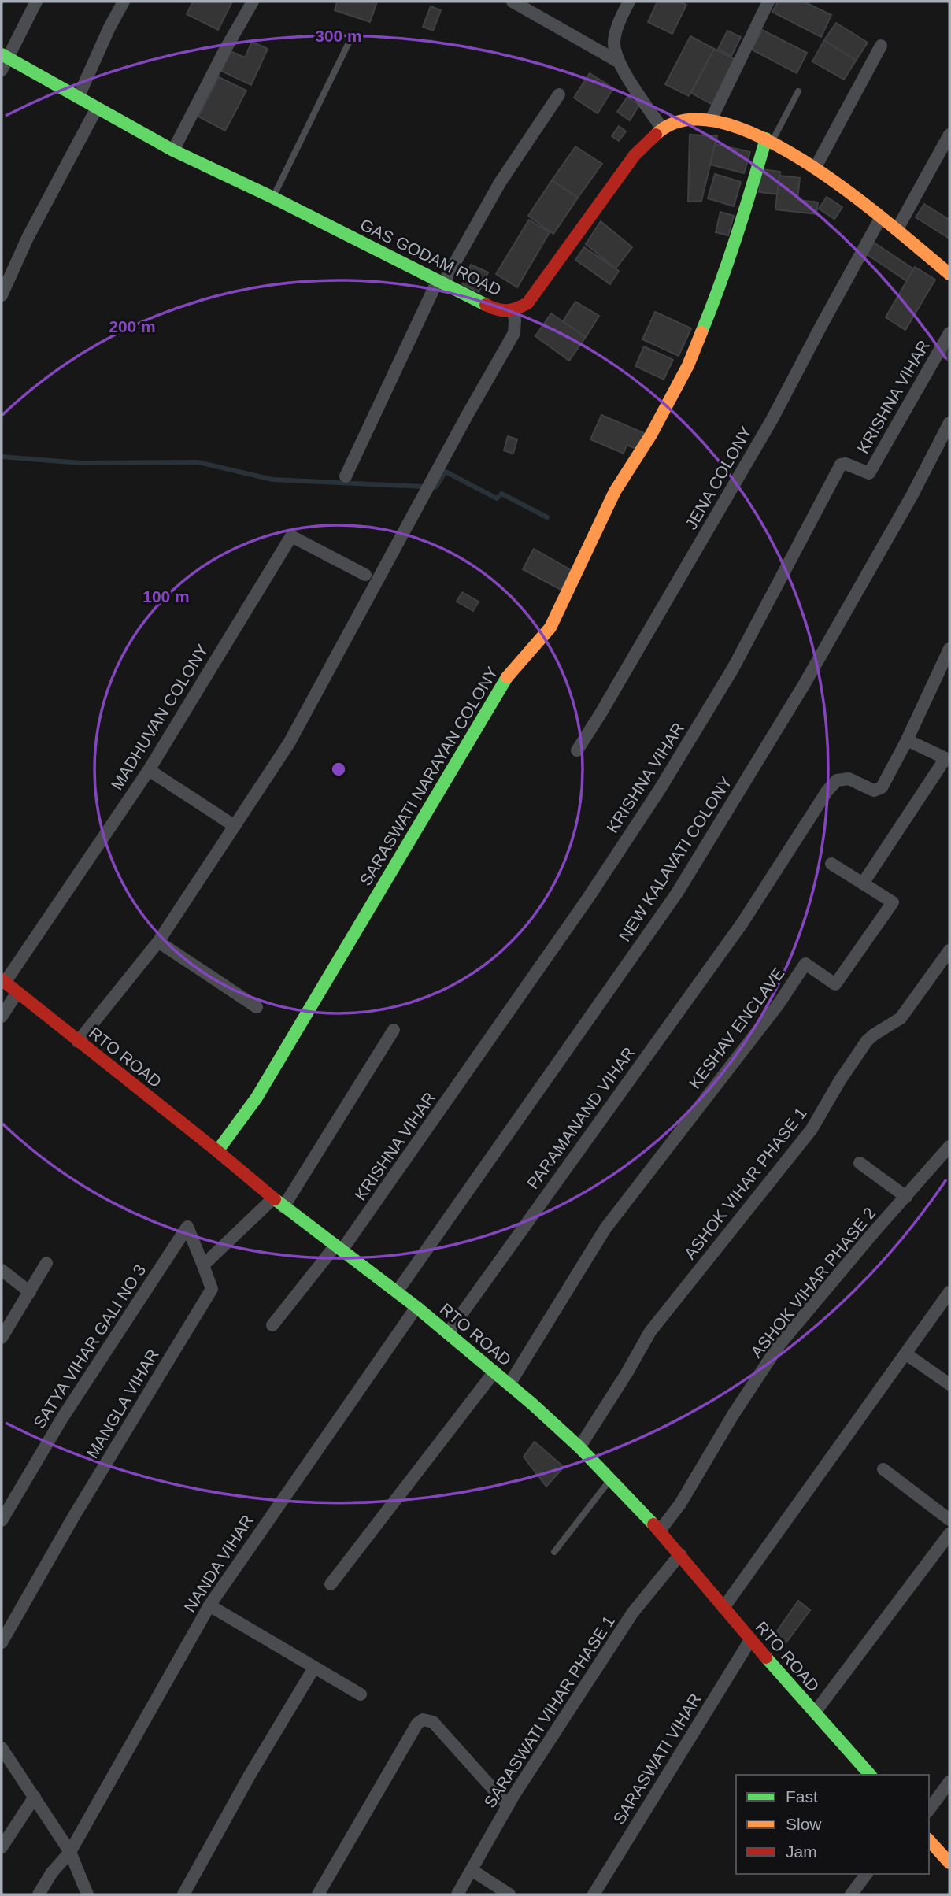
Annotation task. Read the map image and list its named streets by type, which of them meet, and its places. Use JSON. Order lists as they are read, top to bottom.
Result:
{
  "streets": {
    "street": [
      "GAS GODAM ROAD",
      "KRISHNA VIHAR",
      "JENA COLONY",
      "MADHUVAN COLONY",
      "SARASWATI NARAYAN COLONY",
      "NEW KALAVATI COLONY",
      "KESHAV ENCLAVE",
      "RTO ROAD",
      "PARAMANAND VIHAR",
      "ASHOK VIHAR PHASE 1",
      "ASHOK VIHAR PHASE 2",
      "SATYA VIHAR GALI NO 3",
      "MANGLA VIHAR",
      "NANDA VIHAR",
      "SARASWATI VIHAR PHASE 1",
      "SARASWATI VIHAR"
    ]
  },
  "crossings": [
    ["GAS GODAM ROAD", "JENA COLONY"],
    ["GAS GODAM ROAD", "SARASWATI NARAYAN COLONY"],
    ["KRISHNA VIHAR", "RTO ROAD"],
    ["MADHUVAN COLONY", "RTO ROAD"],
    ["SARASWATI NARAYAN COLONY", "RTO ROAD"],
    ["NEW KALAVATI COLONY", "RTO ROAD"],
    ["KESHAV ENCLAVE", "RTO ROAD"],
    ["RTO ROAD", "PARAMANAND VIHAR"],
    ["RTO ROAD", "ASHOK VIHAR PHASE 1"],
    ["RTO ROAD", "ASHOK VIHAR PHASE 2"],
    ["RTO ROAD", "NANDA VIHAR"],
    ["RTO ROAD", "SARASWATI VIHAR PHASE 1"],
    ["RTO ROAD", "SARASWATI VIHAR"],
    ["SATYA VIHAR GALI NO 3", "MANGLA VIHAR"]
  ],
  "legend": ["Fast", "Slow", "Jam"],
  "rings": ["300 m", "200 m", "100 m"]
}
